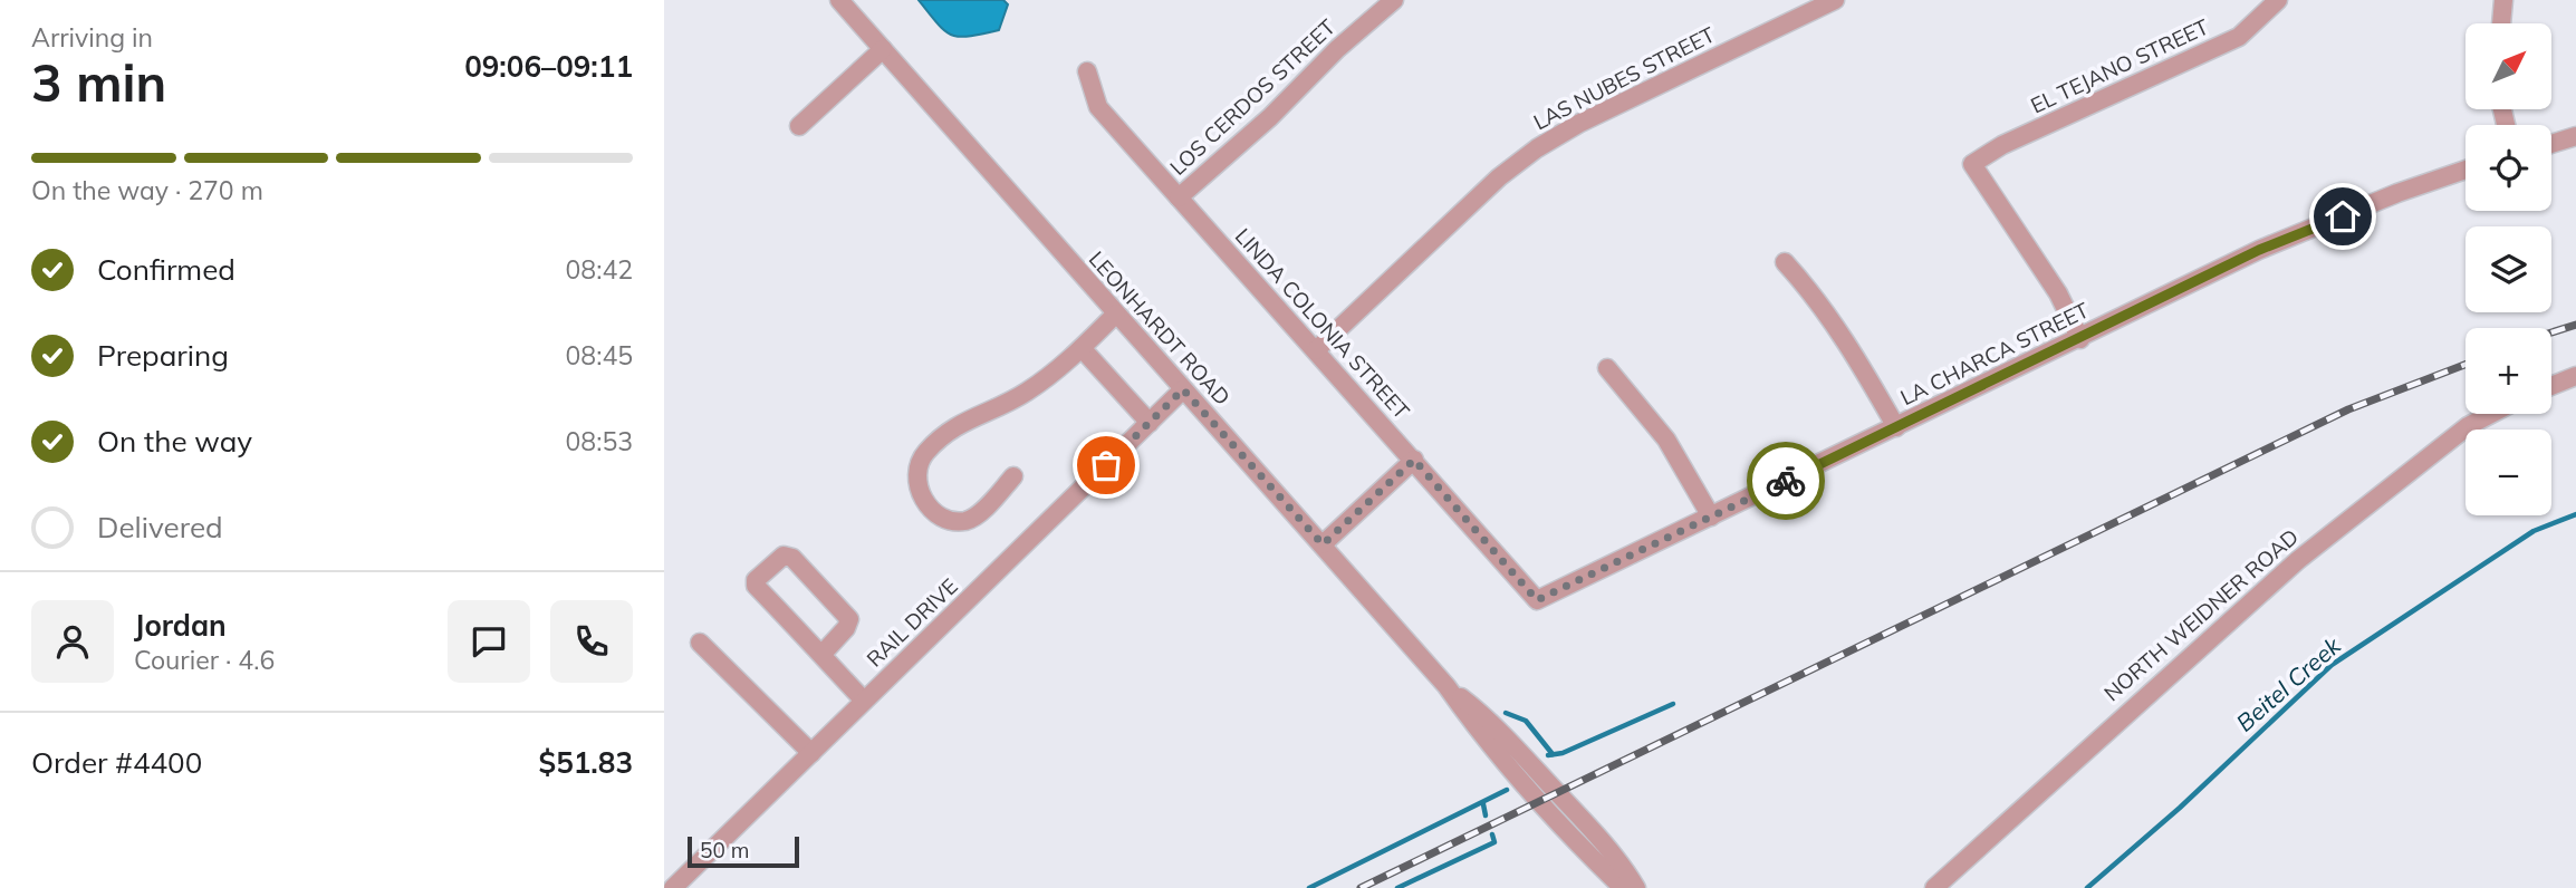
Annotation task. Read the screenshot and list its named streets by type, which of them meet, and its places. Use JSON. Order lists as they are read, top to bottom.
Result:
{
  "streets": {
    "street": [
      "EL TEJANO STREET",
      "LAS NUBES STREET",
      "LOS CERDOS STREET",
      "LINDA COLONIA STREET",
      "LEONHARDT ROAD",
      "LA CHARCA STREET",
      "NORTH WEIDNER ROAD",
      "RAIL DRIVE"
    ]
  },
  "crossings": [
    ["EL TEJANO STREET", "LA CHARCA STREET"],
    ["LAS NUBES STREET", "LINDA COLONIA STREET"],
    ["LOS CERDOS STREET", "LINDA COLONIA STREET"],
    ["LINDA COLONIA STREET", "LA CHARCA STREET"],
    ["LEONHARDT ROAD", "RAIL DRIVE"]
  ],
  "water": ["Beitel Creek"],
  "scale_bar": "50 m",
  "north": "top right",
  "page": {
    "heading": ["3 min", "Arriving in", "09:06–09:11"],
    "panel": [
      "Jordan",
      "Courier · 4.6",
      "Order #4400",
      "$51.83"
    ],
    "map_buttons": ["+", "−"],
    "bar": "On the way · 270 m",
    "list": [
      ["Confirmed", "08:42"],
      ["Preparing", "08:45"],
      ["On the way", "08:53"],
      "Delivered"
    ],
    "scale": "50 m"
  }
}
